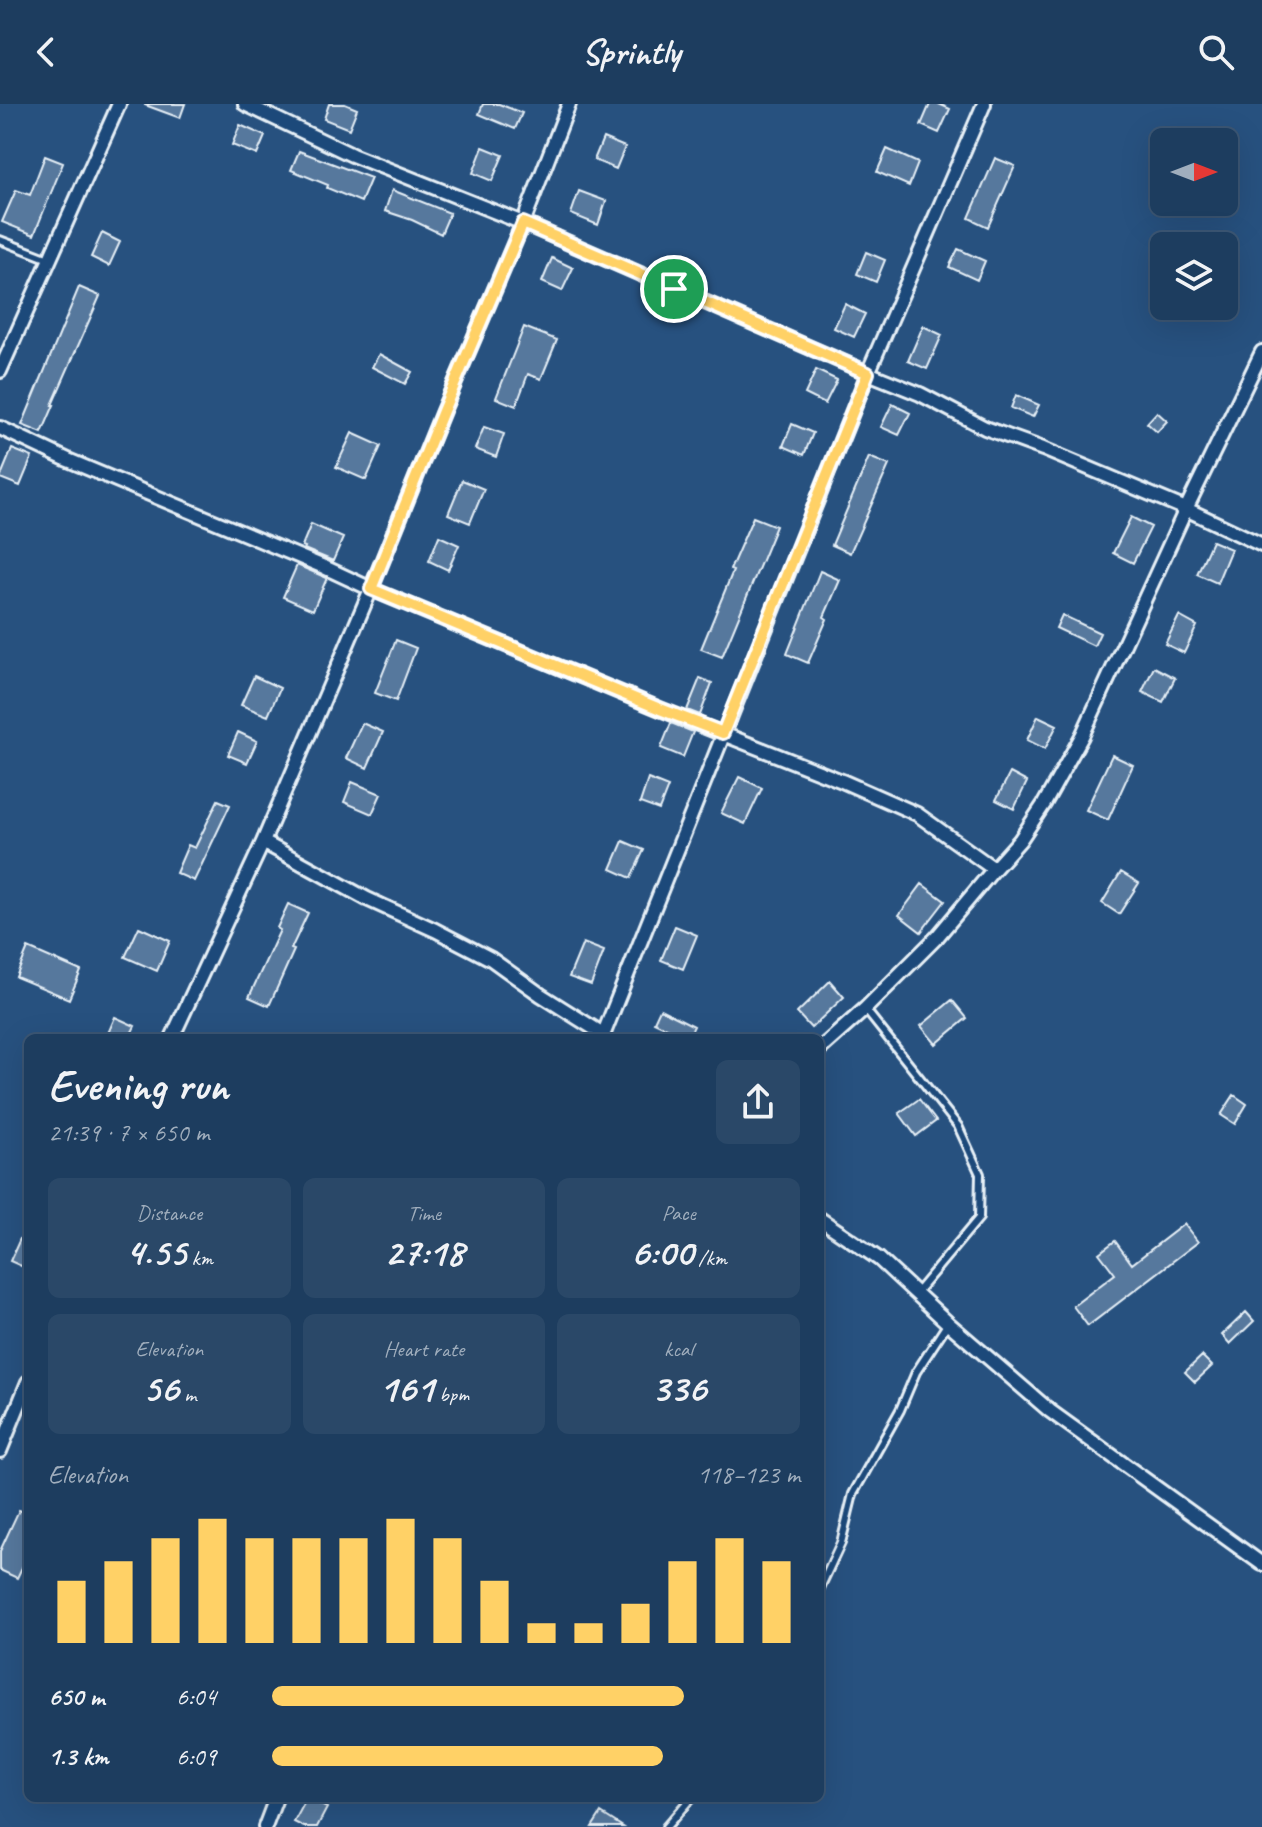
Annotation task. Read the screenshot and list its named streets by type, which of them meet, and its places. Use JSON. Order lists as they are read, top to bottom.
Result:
{
  "north": "right",
  "page": {
    "header": "Sprintly",
    "heading": ["Evening run", "21:39 · 7 × 650 m"],
    "stats": [
      ["Distance", "4.55 km"],
      ["Time", "27:18"],
      ["Pace", "6:00 /km"],
      ["Elevation", "56 m"],
      ["Heart rate", "161 bpm"],
      ["kcal", "336"]
    ],
    "chart": ["Elevation", "118–123 m"],
    "list": [
      {
        "name": "650 m",
        "note": "6:04"
      },
      {
        "name": "1.3 km",
        "note": "6:09"
      }
    ]
  }
}
